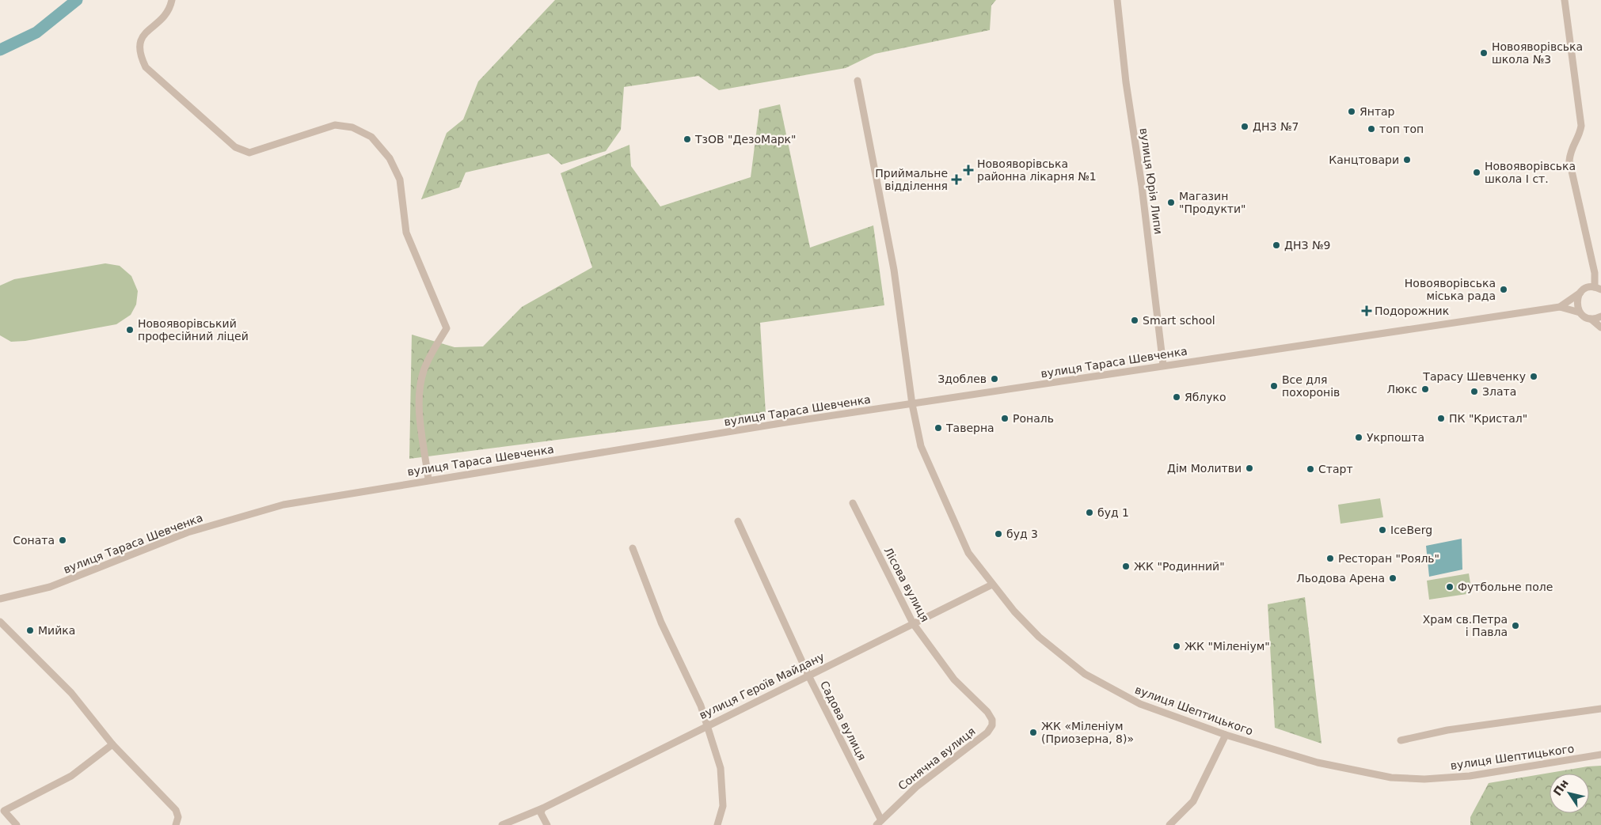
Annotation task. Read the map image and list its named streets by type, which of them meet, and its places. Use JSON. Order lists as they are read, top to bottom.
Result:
{
  "streets": {
    "street": [
      "вулиця Юрія Липи",
      "вулиця Тараса Шевченка",
      "Лісова вулиця",
      "вулиця Героїв Майдану",
      "вулиця Шептицького",
      "Садова вулиця",
      "Сонячна вулиця"
    ]
  },
  "crossings": [
    ["вулиця Юрія Липи", "вулиця Тараса Шевченка"],
    ["вулиця Тараса Шевченка", "вулиця Шептицького"],
    ["Лісова вулиця", "вулиця Героїв Майдану"],
    ["Лісова вулиця", "Сонячна вулиця"],
    ["вулиця Героїв Майдану", "вулиця Шептицького"],
    ["вулиця Героїв Майдану", "Садова вулиця"],
    ["Садова вулиця", "Сонячна вулиця"]
  ],
  "places": {
    "other": [
      "Новояворівська школа №3",
      "Янтар",
      "ДНЗ №7",
      "топ топ",
      "ТзОВ \"ДезоМарк\"",
      "Канцтовари",
      "Новояворівська школа І ст.",
      "Магазин \"Продукти\"",
      "ДНЗ №9",
      "Новояворівська міська рада",
      "Smart school",
      "Новояворівський професійний ліцей",
      "Тарасу Шевченку",
      "Здоблев",
      "Все для похоронів",
      "Люкс",
      "Злата",
      "Яблуко",
      "Рональ",
      "ПК \"Кристал\"",
      "Таверна",
      "Укрпошта",
      "Дім Молитви",
      "Старт",
      "буд 1",
      "IceBerg",
      "буд 3",
      "Соната",
      "Ресторан \"Рояль\"",
      "ЖК \"Родинний\"",
      "Льодова Арена",
      "Футбольне поле",
      "Храм св.Петра і Павла",
      "Мийка",
      "ЖК \"Міленіум\"",
      "ЖК «Міленіум (Приозерна, 8)»"
    ],
    "health": ["Новояворівська районна лікарня №1", "Приймальне відділення", "Подорожник"]
  },
  "north": "top left"
}
